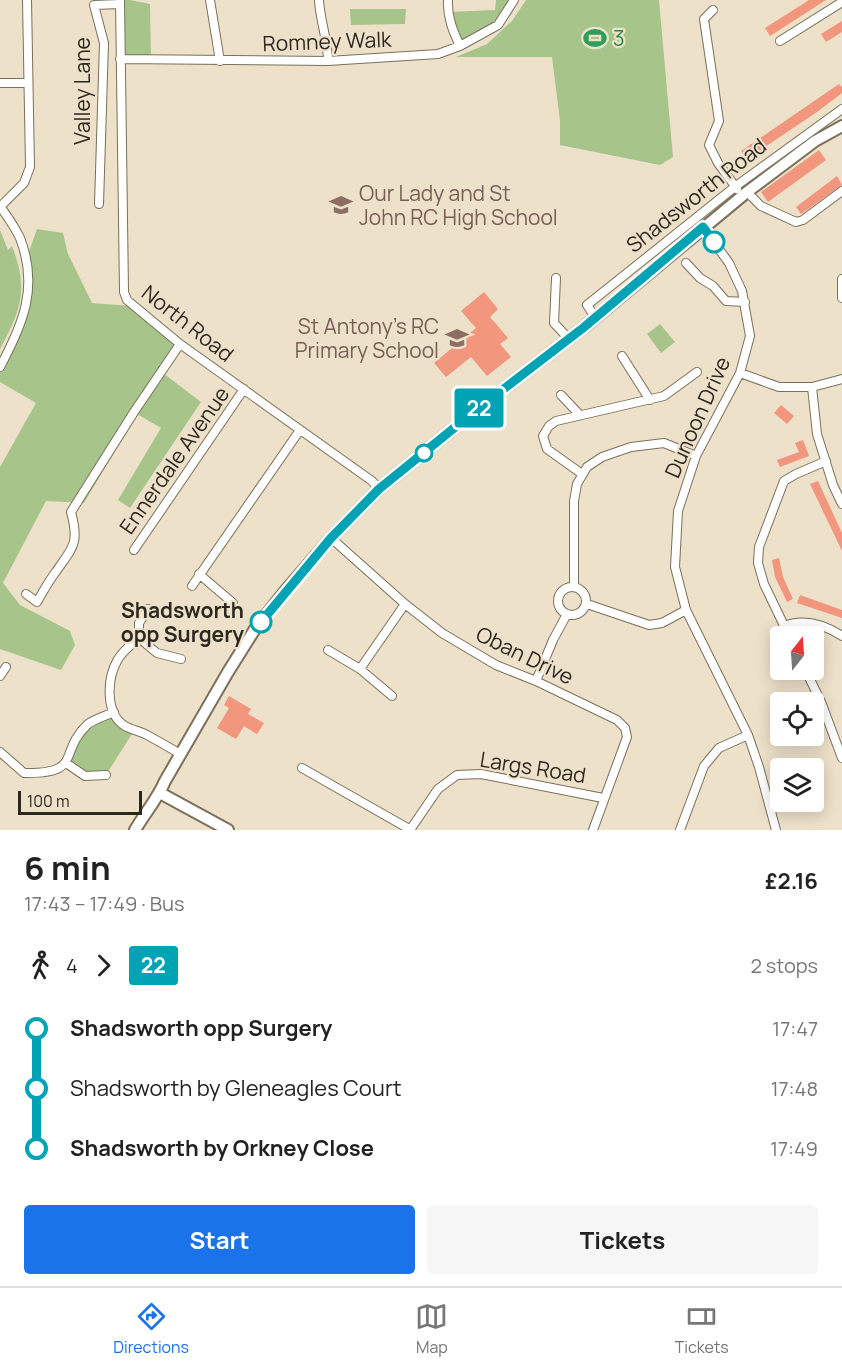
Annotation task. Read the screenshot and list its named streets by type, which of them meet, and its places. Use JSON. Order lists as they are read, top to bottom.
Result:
{
  "streets": {
    "main road": ["Shadsworth Road"],
    "street": [
      "Romney Walk",
      "Valley Lane",
      "North Road",
      "Dunoon Drive",
      "Ennerdale Avenue",
      "Oban Drive",
      "Largs Road"
    ]
  },
  "crossings": [
    ["Romney Walk", "North Road"],
    ["Valley Lane", "North Road"],
    ["Shadsworth Road", "North Road"],
    ["Shadsworth Road", "Dunoon Drive"],
    ["Shadsworth Road", "Oban Drive"],
    ["North Road", "Ennerdale Avenue"],
    ["Oban Drive", "Largs Road"]
  ],
  "places": {
    "sports": ["3"],
    "school or university": ["Our Lady and St John RC High School", "St Antony's RC Primary School"],
    "other": ["Shadsworth opp Surgery"]
  },
  "lines": ["bus line 22"],
  "scale_bar": "100 m",
  "north": "top",
  "page": {
    "on_map": "22",
    "scale": "100 m",
    "heading": ["6 min", "17:43 – 17:49 · Bus", "£2.16"],
    "legs": ["4", "22", "2 stops"],
    "list": [
      {
        "name": "Shadsworth opp Surgery",
        "value": "17:47"
      },
      {
        "name": "Shadsworth by Gleneagles Court",
        "value": "17:48"
      },
      {
        "name": "Shadsworth by Orkney Close",
        "value": "17:49"
      }
    ],
    "buttons": ["Start", "Tickets"],
    "tabs": ["Directions", "Map", "Tickets"]
  }
}
